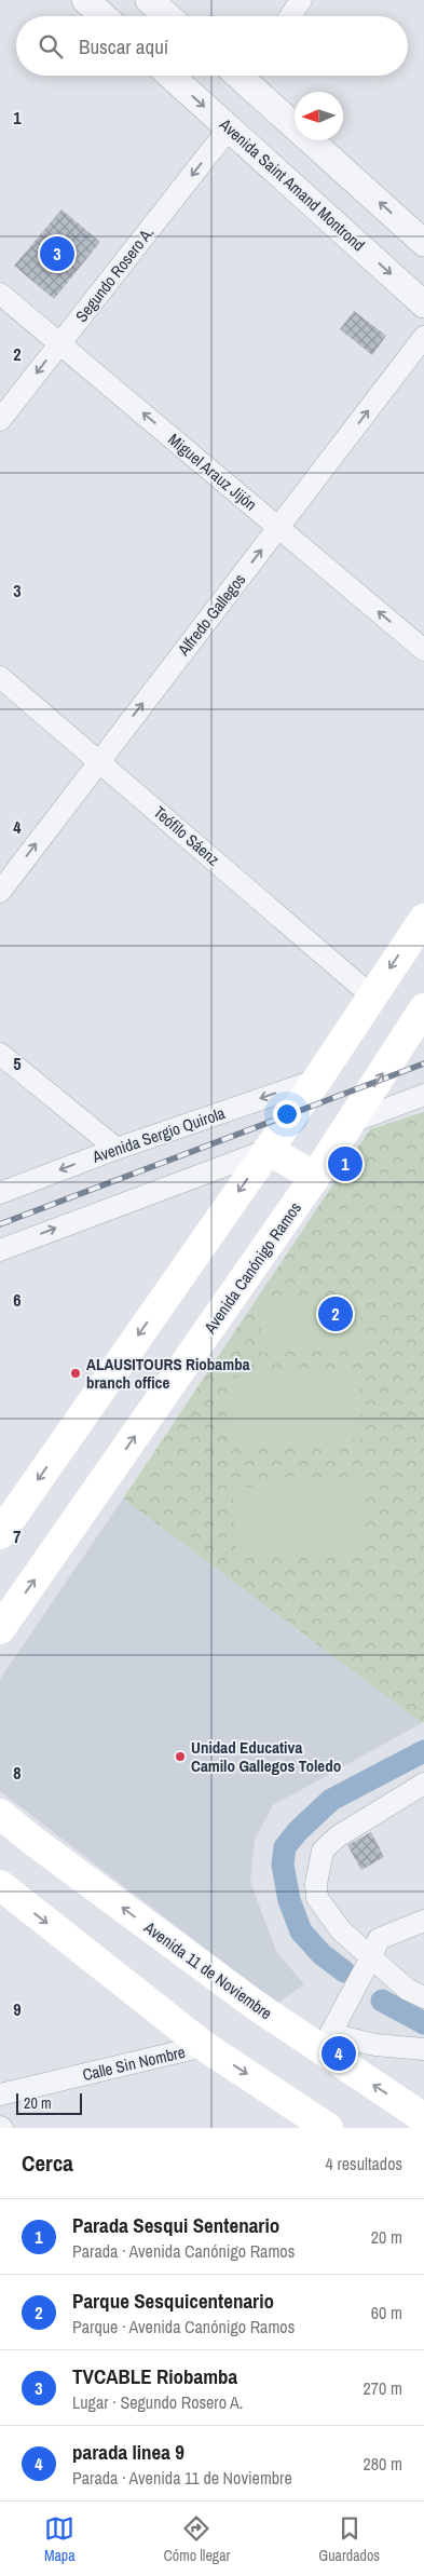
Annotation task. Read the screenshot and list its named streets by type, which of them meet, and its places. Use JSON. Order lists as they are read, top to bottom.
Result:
{
  "streets": {
    "main road": ["Avenida Canónigo Ramos", "Avenida 11 de Noviembre"],
    "street": [
      "Avenida Saint Amand Montrond",
      "Segundo Rosero A.",
      "Miguel Arauz Jijón",
      "Alfredo Gallegos",
      "Teófilo Sáenz",
      "Avenida Sergio Quirola",
      "Calle Sin Nombre"
    ]
  },
  "crossings": [
    ["Avenida Saint Amand Montrond", "Segundo Rosero A."],
    ["Segundo Rosero A.", "Miguel Arauz Jijón"],
    ["Miguel Arauz Jijón", "Alfredo Gallegos"],
    ["Alfredo Gallegos", "Teófilo Sáenz"]
  ],
  "one_way": ["Segundo Rosero A.", "Miguel Arauz Jijón", "Alfredo Gallegos"],
  "places": ["ALAUSITOURS Riobamba branch office", "Unidad Educativa Camilo Gallegos Toledo"],
  "scale_bar": "20 m",
  "north": "left",
  "page": {
    "search": "Buscar aquí",
    "pins": [
      "3",
      "1",
      "2",
      "4"
    ],
    "scale": "20 m",
    "heading": ["Cerca", "4 resultados"],
    "list": [
      {
        "mark": "1",
        "name": "Parada Sesqui Sentenario",
        "note": "Parada · Avenida Canónigo Ramos",
        "value": "20 m"
      },
      {
        "mark": "2",
        "name": "Parque Sesquicentenario",
        "note": "Parque · Avenida Canónigo Ramos",
        "value": "60 m"
      },
      {
        "mark": "3",
        "name": "TVCABLE Riobamba",
        "note": "Lugar · Segundo Rosero A.",
        "value": "270 m"
      },
      {
        "mark": "4",
        "name": "parada linea 9",
        "note": "Parada · Avenida 11 de Noviembre",
        "value": "280 m"
      }
    ],
    "nav": ["Mapa", "Cómo llegar", "Guardados"]
  },
  "grid": {
    "rows": [
      "1",
      "2",
      "3",
      "4",
      "5",
      "6",
      "7",
      "8",
      "9"
    ]
  }
}
